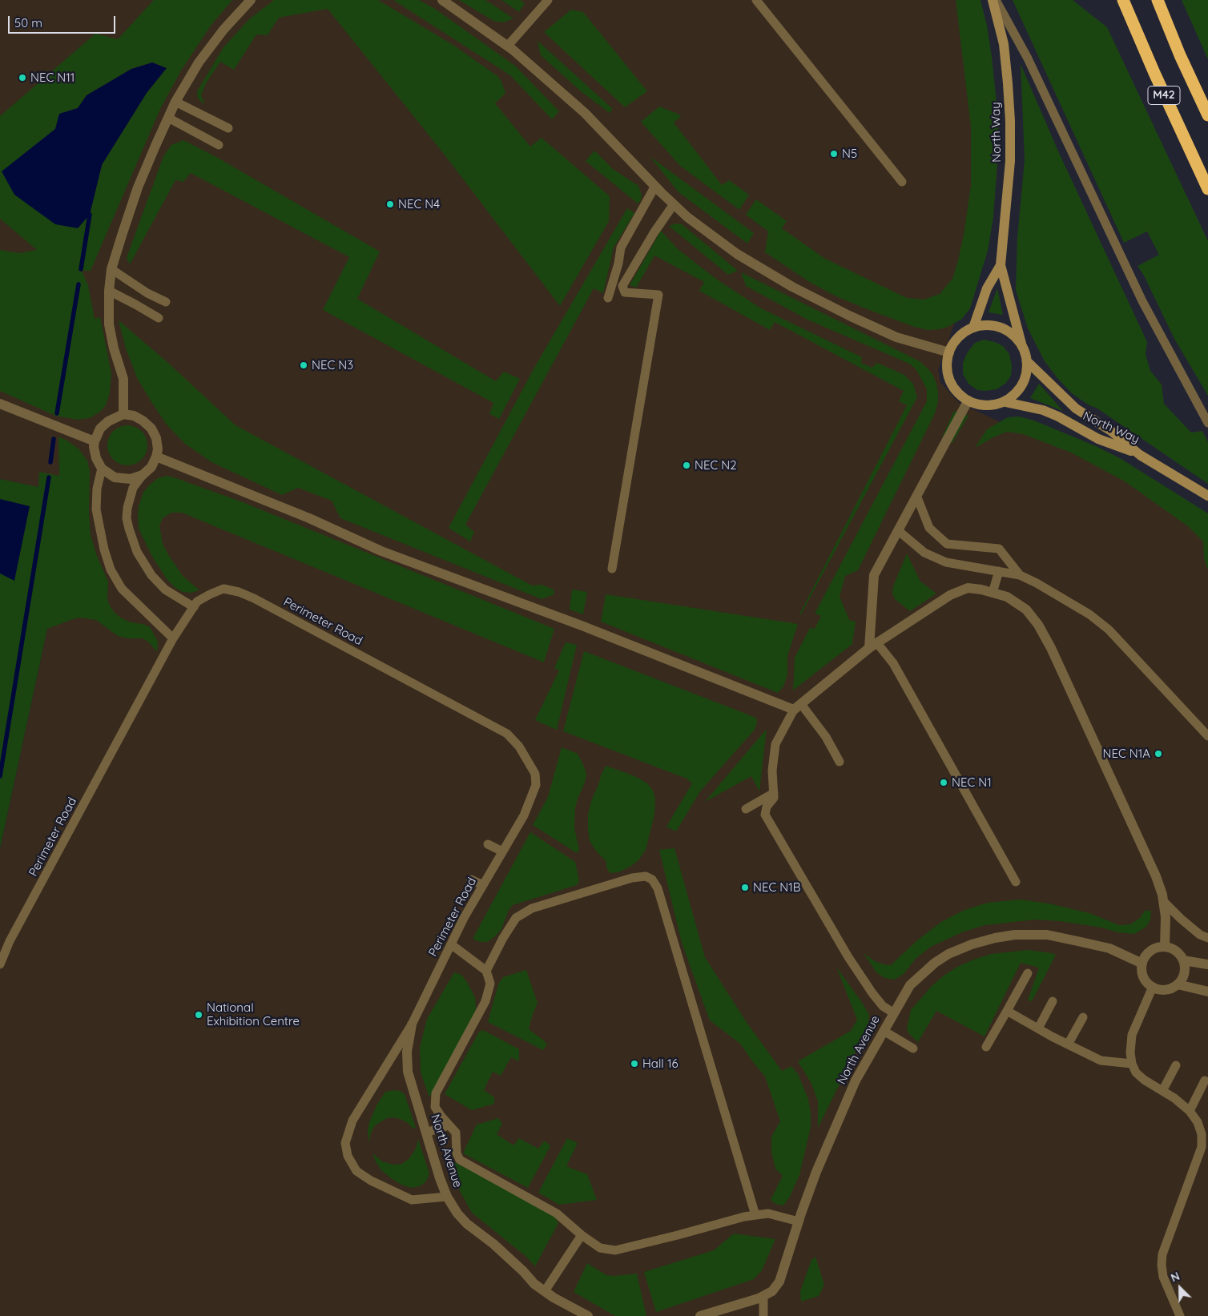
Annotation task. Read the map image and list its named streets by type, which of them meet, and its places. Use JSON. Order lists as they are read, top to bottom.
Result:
{
  "streets": {
    "highway": ["M42"],
    "street": ["North Way", "North Avenue"],
    "lane": ["Perimeter Road"]
  },
  "crossings": [
    ["Perimeter Road", "North Avenue"]
  ],
  "places": [
    "NEC N11",
    "N5",
    "NEC N4",
    "NEC N3",
    "NEC N2",
    "NEC N1A",
    "NEC N1",
    "NEC N1B",
    "National Exhibition Centre",
    "Hall 16"
  ],
  "scale_bar": "50 m",
  "north": "top left"
}
